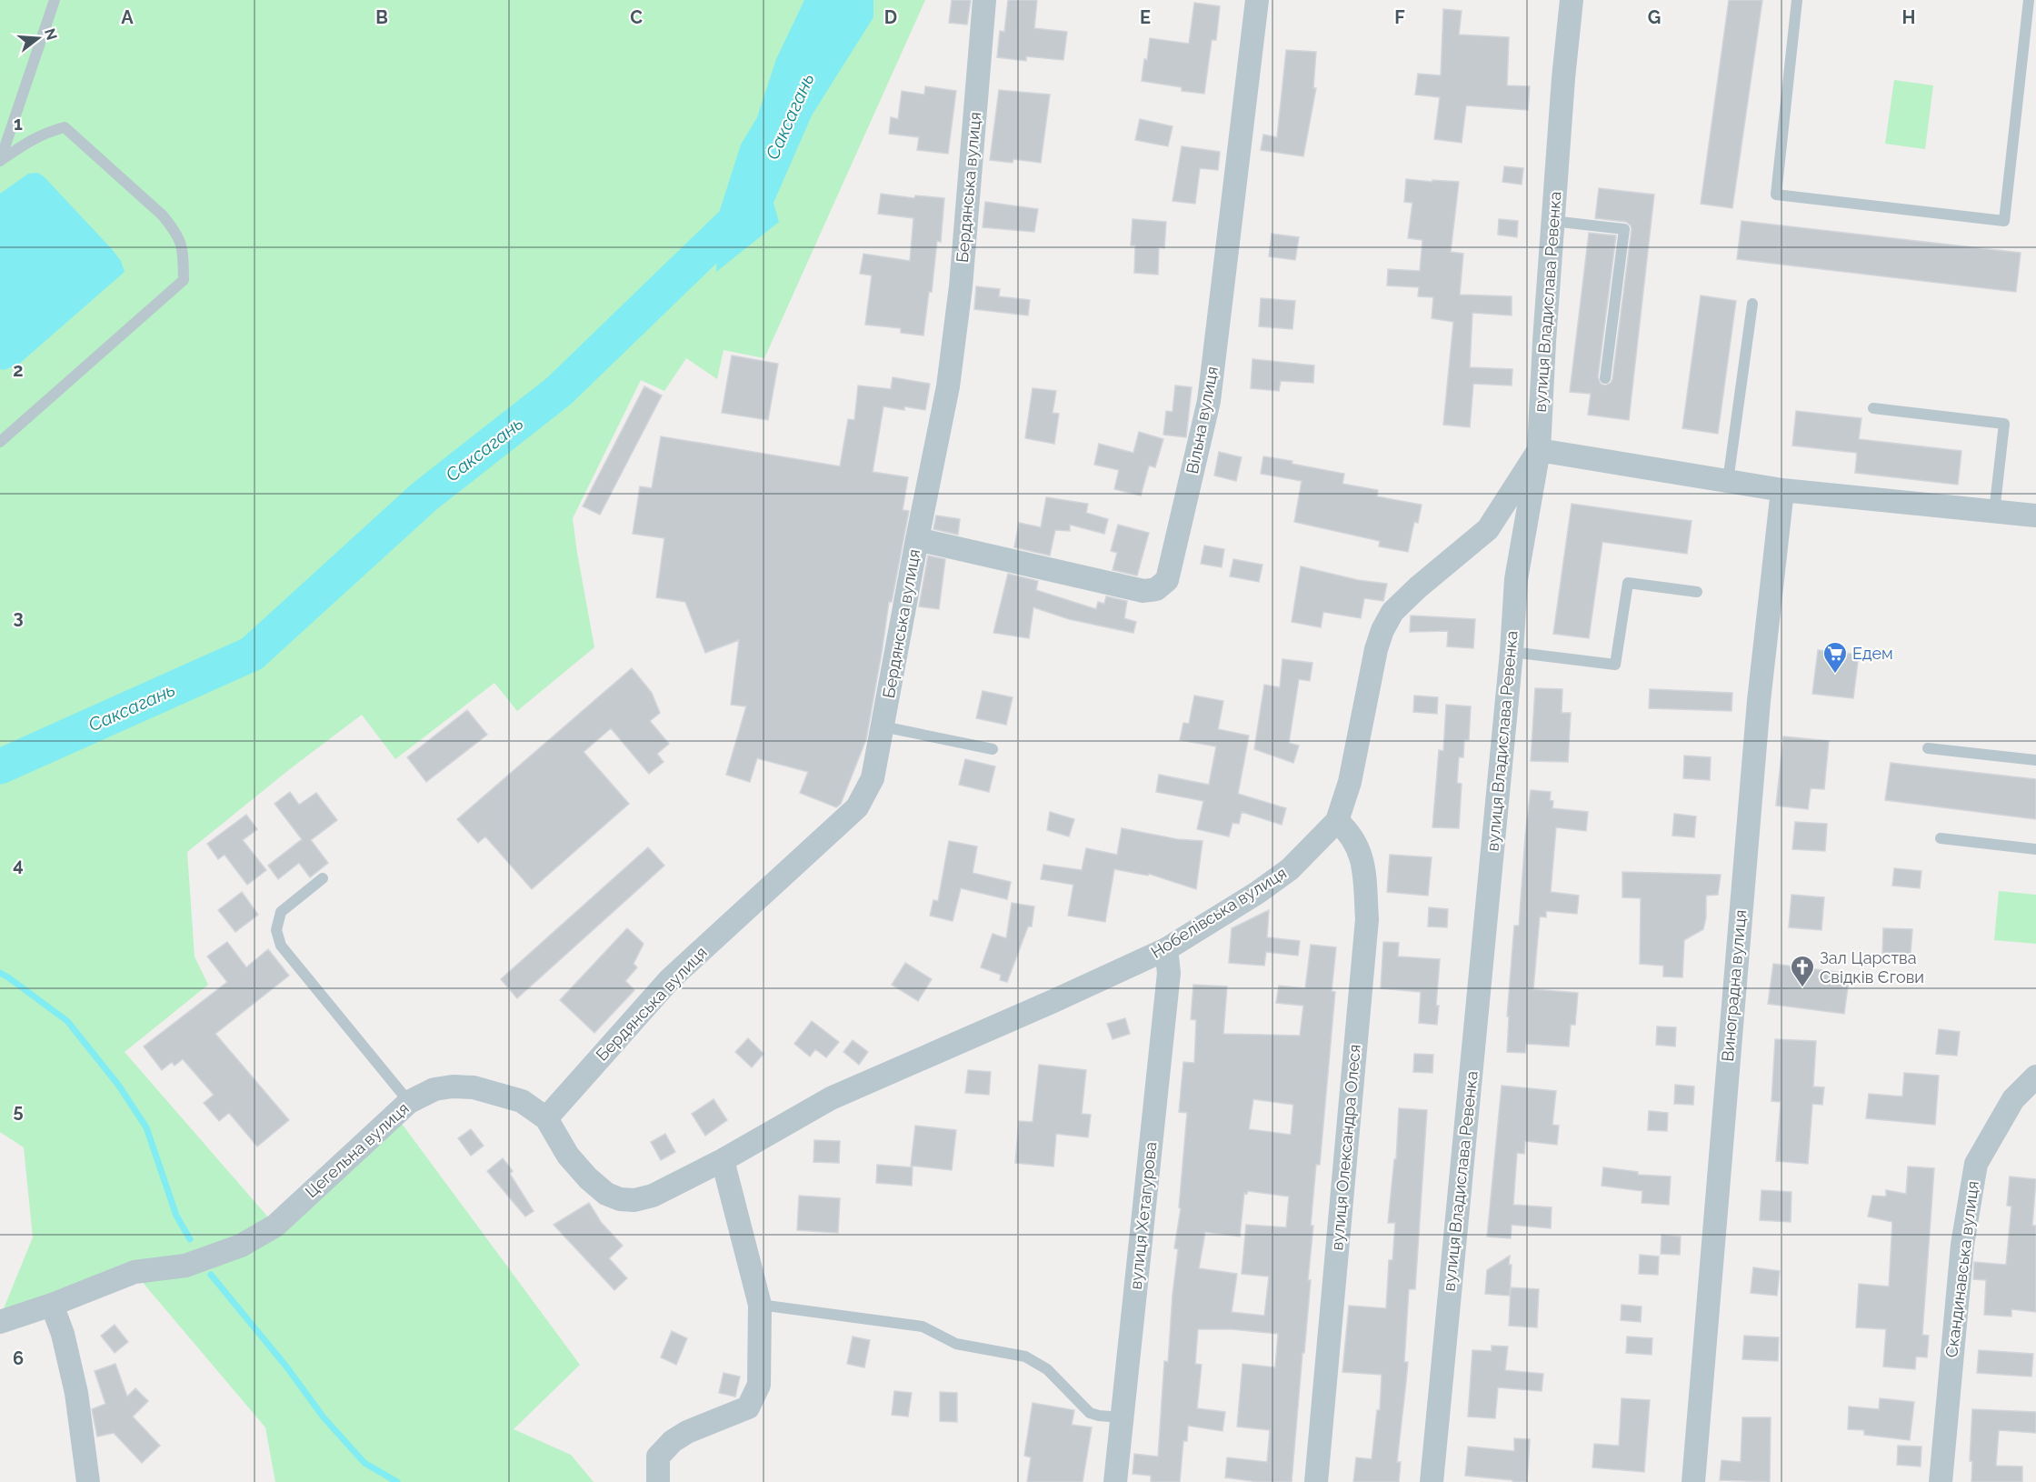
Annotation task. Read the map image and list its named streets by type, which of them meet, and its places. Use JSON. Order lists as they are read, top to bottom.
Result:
{
  "streets": {
    "street": [
      "Бердянська вулиця",
      "вулиця Владислава Ревенка",
      "Вільна вулиця",
      "Нобелівська вулиця",
      "Виноградна вулиця",
      "вулиця Олександра Олеся",
      "Цегельна вулиця",
      "вулиця Хетагурова",
      "Скандинавська вулиця"
    ]
  },
  "crossings": [
    ["Бердянська вулиця", "Вільна вулиця"],
    ["Бердянська вулиця", "Цегельна вулиця"],
    ["вулиця Владислава Ревенка", "Нобелівська вулиця"],
    ["Нобелівська вулиця", "вулиця Олександра Олеся"],
    ["Нобелівська вулиця", "Цегельна вулиця"],
    ["Нобелівська вулиця", "вулиця Хетагурова"]
  ],
  "water": ["Саксагань"],
  "places": {
    "supermarket": ["Едем"],
    "church": ["Зал Царства Свідків Єгови"]
  },
  "north": "right",
  "grid": {
    "columns": [
      "A",
      "B",
      "C",
      "D",
      "E",
      "F",
      "G",
      "H"
    ],
    "rows": [
      "1",
      "2",
      "3",
      "4",
      "5",
      "6"
    ]
  }
}
